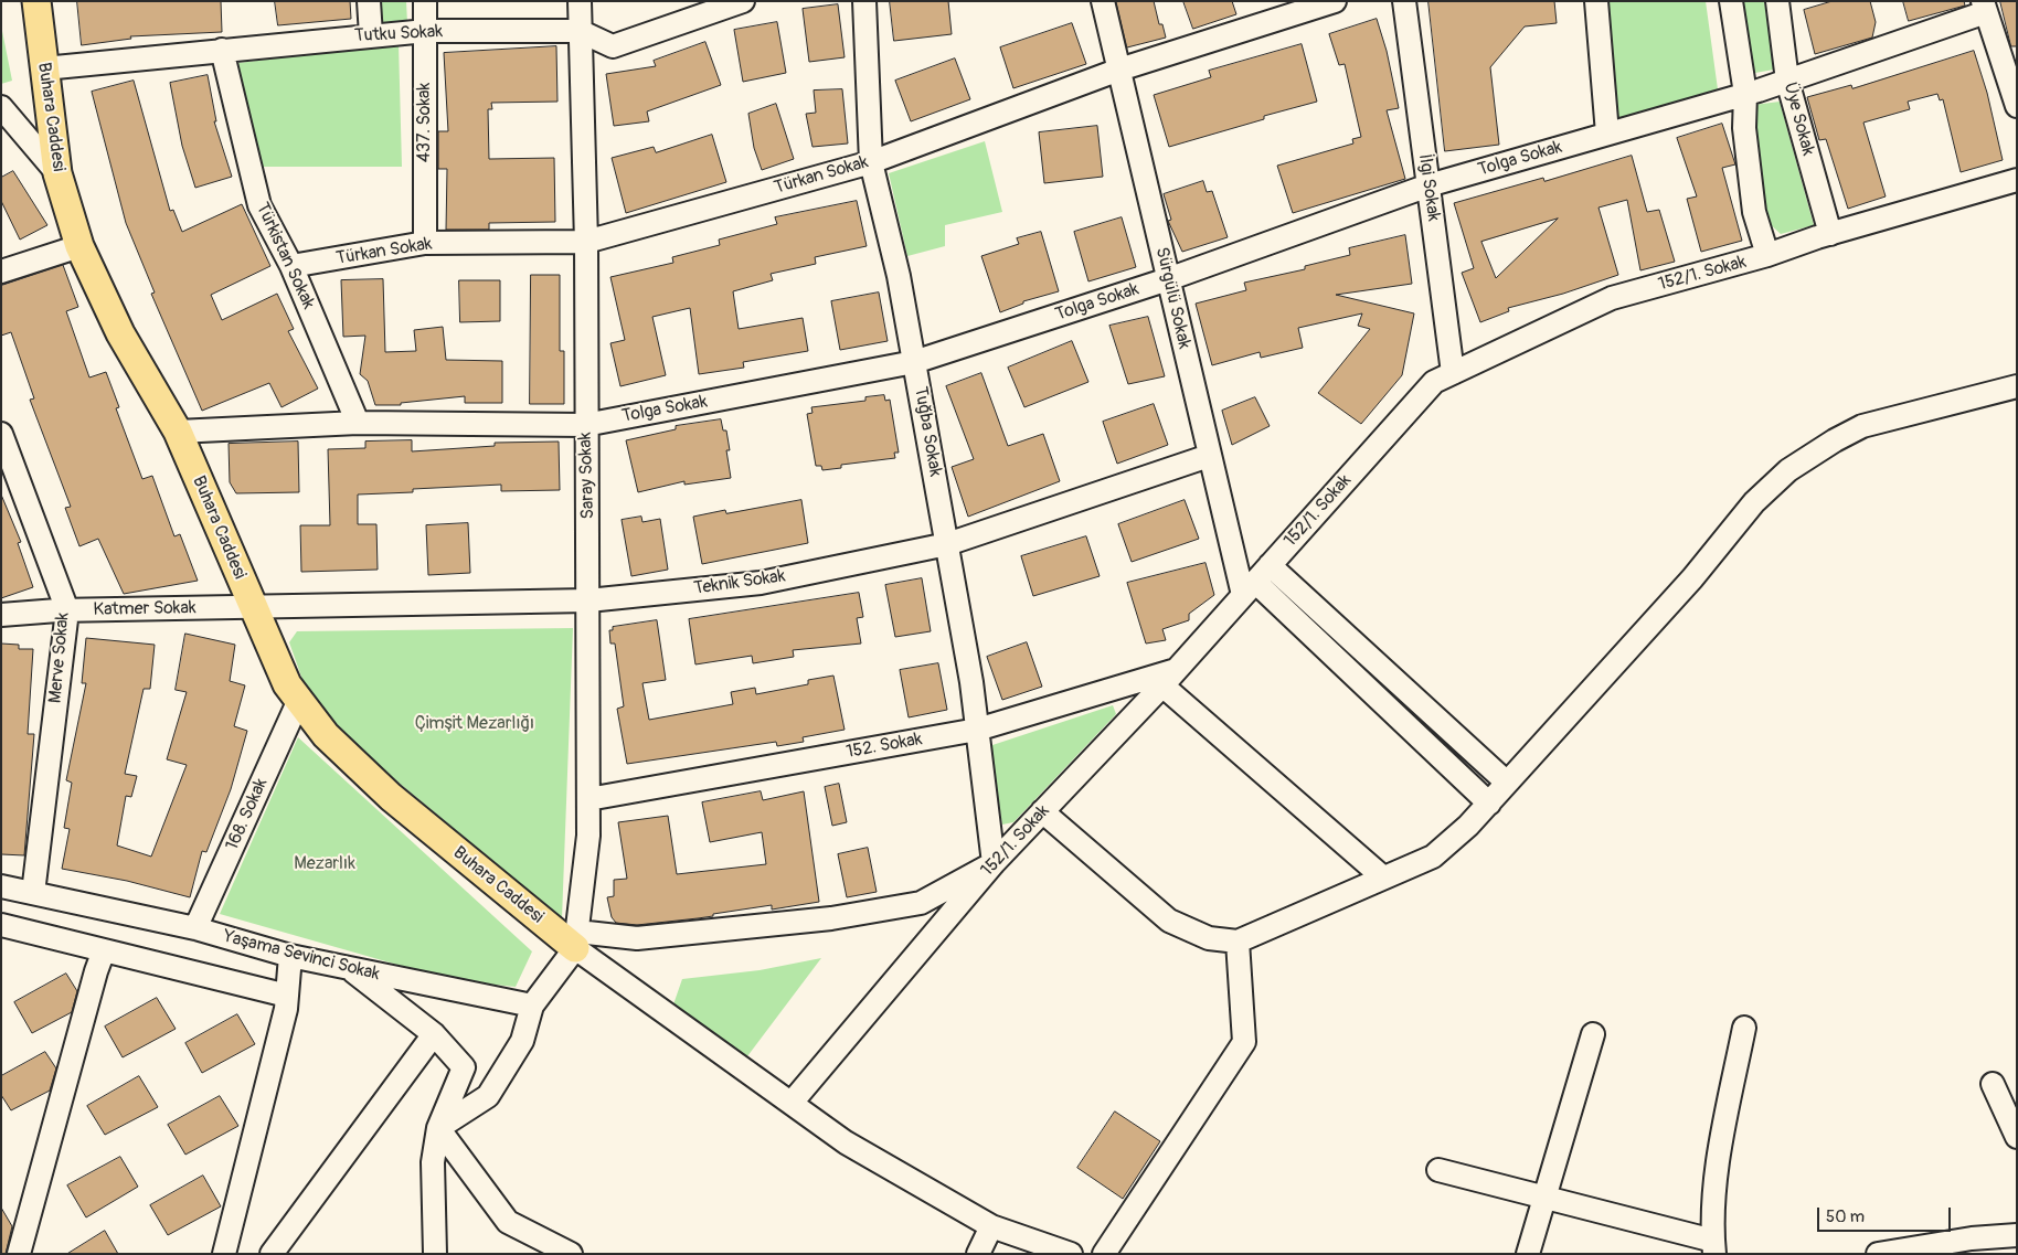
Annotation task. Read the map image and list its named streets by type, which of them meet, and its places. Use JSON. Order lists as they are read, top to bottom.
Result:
{
  "streets": {
    "main road": ["Buhara Caddesi"],
    "street": [
      "Tutku Sokak",
      "Üye Sokak",
      "437. Sokak",
      "Tolga Sokak",
      "Türkan Sokak",
      "İlgi Sokak",
      "Türkistan Sokak",
      "152/1. Sokak",
      "Sürgülü Sokak",
      "Tuğba Sokak",
      "Saray Sokak",
      "Teknik Sokak",
      "Katmer Sokak",
      "Merve Sokak",
      "152. Sokak",
      "168. Sokak",
      "Yaşama Sevinci Sokak"
    ]
  },
  "crossings": [
    ["Tutku Sokak", "Buhara Caddesi"],
    ["Tutku Sokak", "437. Sokak"],
    ["Tutku Sokak", "Türkistan Sokak"],
    ["Tutku Sokak", "Saray Sokak"],
    ["Buhara Caddesi", "Tolga Sokak"],
    ["Buhara Caddesi", "Saray Sokak"],
    ["Buhara Caddesi", "Teknik Sokak"],
    ["Buhara Caddesi", "Katmer Sokak"],
    ["Buhara Caddesi", "168. Sokak"],
    ["Üye Sokak", "Tolga Sokak"],
    ["Üye Sokak", "152/1. Sokak"],
    ["437. Sokak", "Türkan Sokak"],
    ["Tolga Sokak", "İlgi Sokak"],
    ["Tolga Sokak", "Türkistan Sokak"],
    ["Tolga Sokak", "Sürgülü Sokak"],
    ["Tolga Sokak", "Tuğba Sokak"],
    ["Tolga Sokak", "Saray Sokak"],
    ["Türkan Sokak", "Türkistan Sokak"],
    ["Türkan Sokak", "Sürgülü Sokak"],
    ["Türkan Sokak", "Tuğba Sokak"],
    ["Türkan Sokak", "Saray Sokak"],
    ["İlgi Sokak", "152/1. Sokak"],
    ["152/1. Sokak", "Sürgülü Sokak"],
    ["152/1. Sokak", "Tuğba Sokak"],
    ["152/1. Sokak", "152. Sokak"],
    ["Sürgülü Sokak", "Teknik Sokak"],
    ["Tuğba Sokak", "Teknik Sokak"],
    ["Tuğba Sokak", "152. Sokak"],
    ["Saray Sokak", "Teknik Sokak"],
    ["Saray Sokak", "152. Sokak"],
    ["Teknik Sokak", "Katmer Sokak"],
    ["Katmer Sokak", "Merve Sokak"],
    ["Merve Sokak", "Yaşama Sevinci Sokak"],
    ["168. Sokak", "Yaşama Sevinci Sokak"]
  ],
  "parks": ["Çimşit Mezarlığı", "Mezarlık"],
  "scale_bar": "50 m"
}
